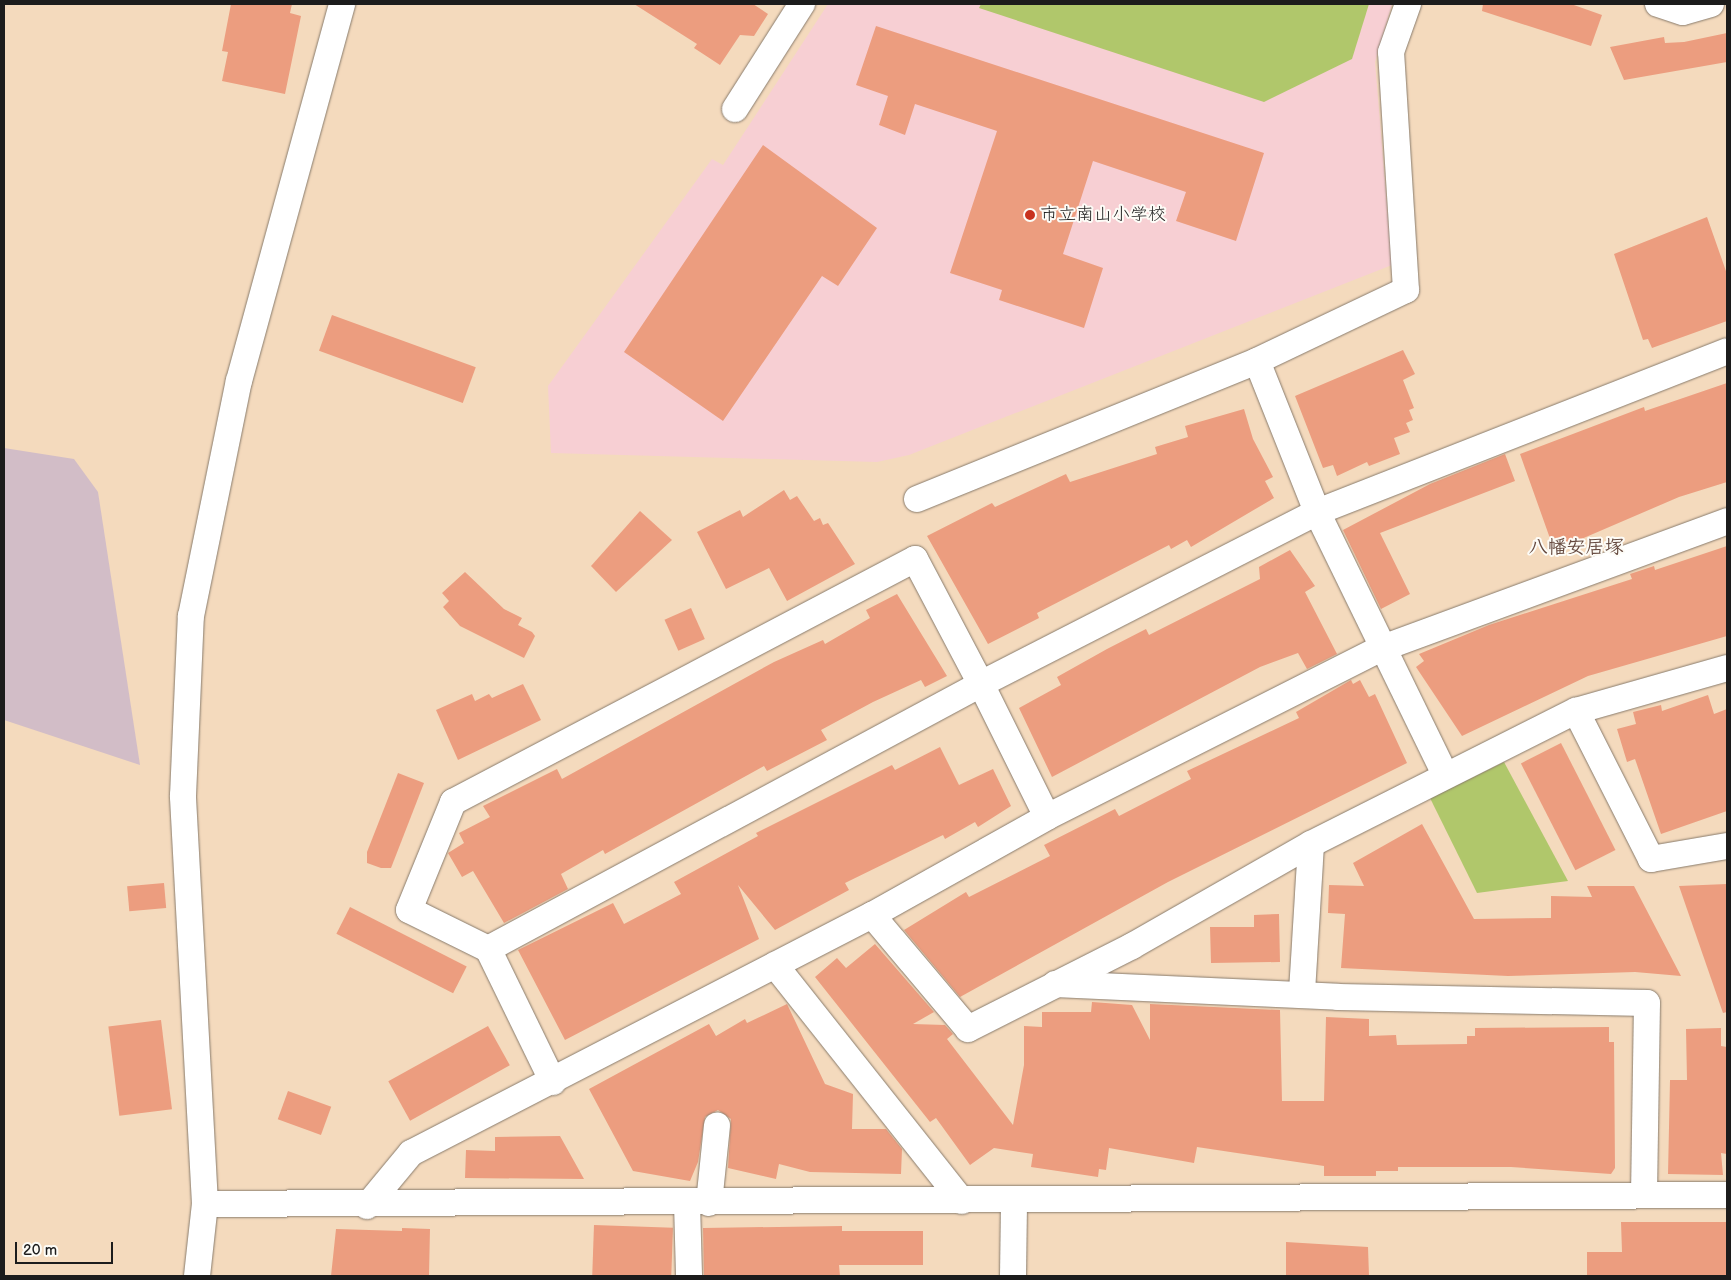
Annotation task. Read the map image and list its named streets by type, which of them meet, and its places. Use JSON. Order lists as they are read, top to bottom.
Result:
{
  "districts": ["八幡安居塚"],
  "places": ["市立南山小学校"],
  "scale_bar": "20 m"
}
